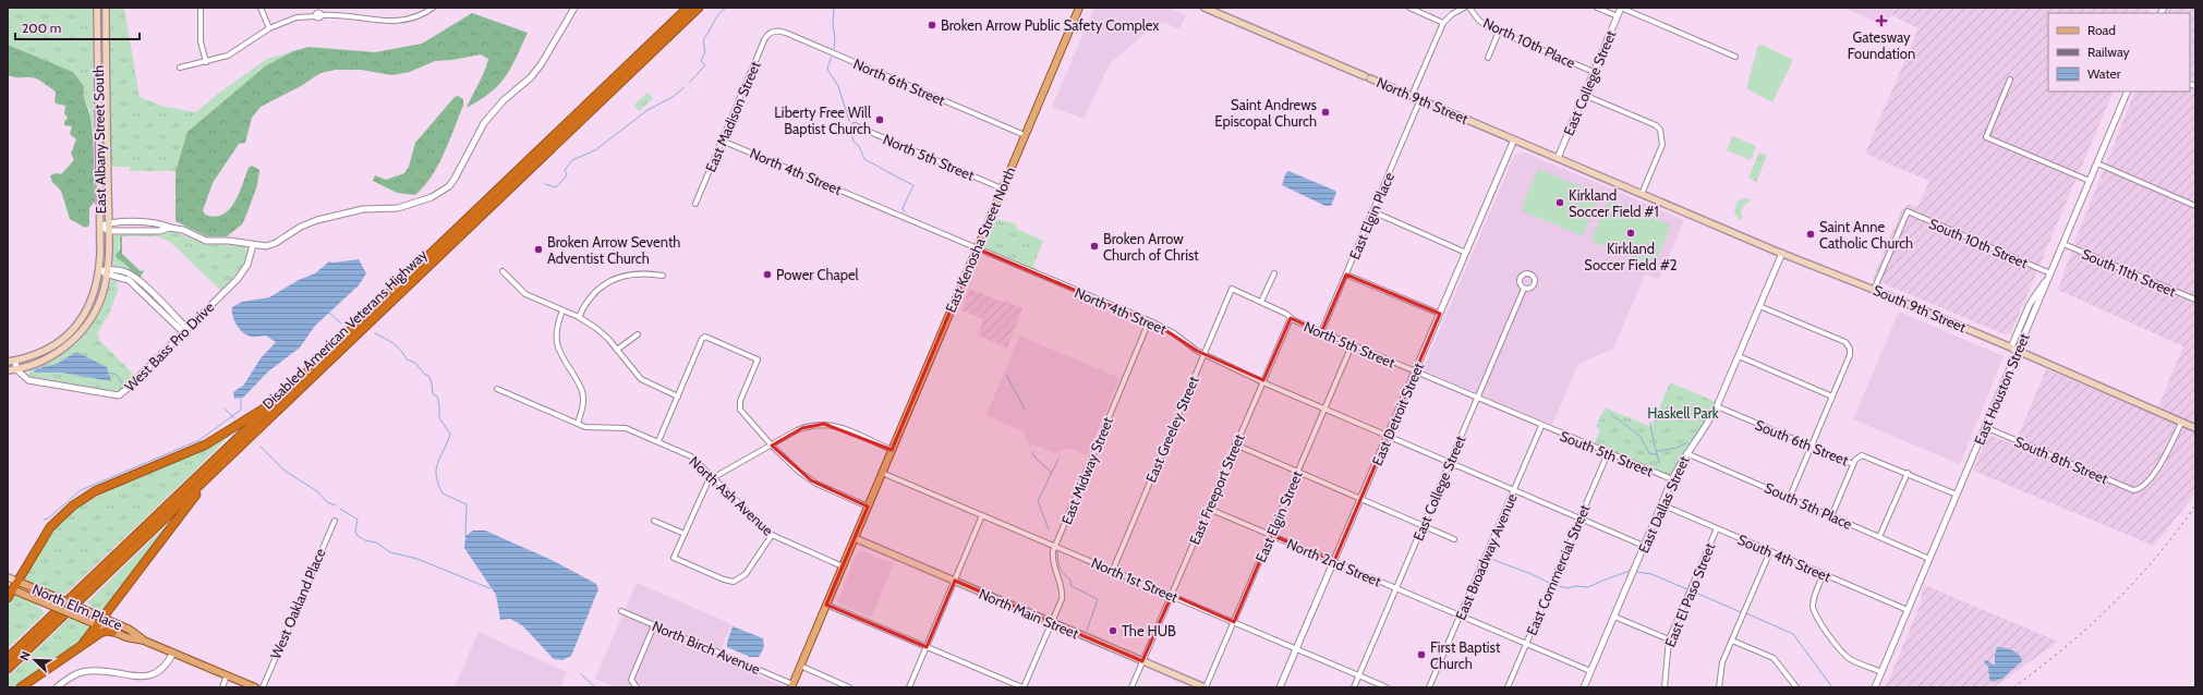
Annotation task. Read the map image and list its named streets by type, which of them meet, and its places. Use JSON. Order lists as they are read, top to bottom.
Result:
{
  "streets": {
    "highway": ["Disabled American Veterans Highway"],
    "main road": [
      "North 9th Street",
      "East Albany Street South",
      "East Kenosha Street North",
      "South 9th Street",
      "North Elm Place",
      "North Main Street"
    ],
    "street": [
      "North 10th Place",
      "North 6th Street",
      "East College Street",
      "East Madison Street",
      "North 5th Street",
      "North 4th Street",
      "East Elgin Place",
      "South 10th Street",
      "South 11th Street",
      "West Bass Pro Drive",
      "East Houston Street",
      "East Detroit Street",
      "East Greeley Street",
      "South 6th Street",
      "South 5th Street",
      "South 8th Street",
      "East Midway Street",
      "East Freeport Street",
      "North Ash Avenue",
      "East Dallas Street",
      "South 5th Place",
      "East Elgin Street",
      "East Broadway Avenue",
      "South 4th Street",
      "North 2nd Street",
      "East Commercial Street",
      "North 1st Street",
      "East El Paso Street",
      "West Oakland Place",
      "North Birch Avenue"
    ]
  },
  "crossings": [
    ["North 10th Place", "East College Street"],
    ["North 6th Street", "East Madison Street"],
    ["North 6th Street", "East Kenosha Street North"],
    ["East College Street", "North 9th Street"],
    ["East College Street", "North 5th Street"],
    ["East College Street", "North 4th Street"],
    ["East College Street", "North 2nd Street"],
    ["East College Street", "North 1st Street"],
    ["North 9th Street", "East Elgin Place"],
    ["North 9th Street", "South 9th Street"],
    ["North 9th Street", "East Detroit Street"],
    ["East Madison Street", "North 4th Street"],
    ["East Albany Street South", "West Bass Pro Drive"],
    ["North 5th Street", "East Elgin Place"],
    ["North 5th Street", "East Kenosha Street North"],
    ["North 5th Street", "East Detroit Street"],
    ["North 5th Street", "East Greeley Street"],
    ["North 5th Street", "South 5th Street"],
    ["North 5th Street", "East Freeport Street"],
    ["North 5th Street", "East Elgin Street"],
    ["North 5th Street", "East Broadway Avenue"],
    ["North 4th Street", "East Kenosha Street North"],
    ["North 4th Street", "East Detroit Street"],
    ["North 4th Street", "East Greeley Street"],
    ["North 4th Street", "East Midway Street"],
    ["North 4th Street", "East Freeport Street"],
    ["North 4th Street", "East Elgin Street"],
    ["North 4th Street", "East Broadway Avenue"],
    ["East Kenosha Street North", "North 1st Street"],
    ["South 10th Street", "South 9th Street"],
    ["South 10th Street", "East Houston Street"],
    ["South 11th Street", "East Houston Street"],
    ["South 9th Street", "East Houston Street"],
    ["South 9th Street", "South 8th Street"],
    ["South 9th Street", "East Dallas Street"],
    ["East Houston Street", "South 6th Street"],
    ["East Houston Street", "South 8th Street"],
    ["East Houston Street", "South 5th Place"],
    ["East Houston Street", "South 4th Street"],
    ["East Detroit Street", "North 2nd Street"],
    ["East Detroit Street", "North 1st Street"],
    ["East Greeley Street", "North 1st Street"],
    ["South 6th Street", "East Dallas Street"],
    ["South 5th Street", "East Dallas Street"],
    ["South 5th Street", "East Broadway Avenue"],
    ["South 5th Street", "East Commercial Street"],
    ["East Midway Street", "North 1st Street"],
    ["East Midway Street", "North Main Street"],
    ["East Freeport Street", "North 2nd Street"],
    ["East Freeport Street", "North 1st Street"],
    ["East Freeport Street", "North Main Street"],
    ["East Dallas Street", "South 5th Place"],
    ["East Dallas Street", "South 4th Street"],
    ["East Dallas Street", "North 2nd Street"],
    ["East Elgin Street", "North 2nd Street"],
    ["East Elgin Street", "North 1st Street"],
    ["East Elgin Street", "North Main Street"],
    ["East Broadway Avenue", "North 2nd Street"],
    ["South 4th Street", "East El Paso Street"],
    ["North 2nd Street", "East Commercial Street"]
  ],
  "parks": ["Haskell Park"],
  "places": {
    "health": ["Gatesway Foundation"],
    "other": [
      "Broken Arrow Public Safety Complex",
      "Saint Andrews Episcopal Church",
      "Liberty Free Will Baptist Church",
      "Kirkland Soccer Field #1",
      "Kirkland Soccer Field #2",
      "Saint Anne Catholic Church",
      "Broken Arrow Church of Christ",
      "Broken Arrow Seventh Adventist Church",
      "Power Chapel",
      "The HUB",
      "First Baptist Church"
    ]
  },
  "legend": ["Road", "Railway", "Water"],
  "scale_bar": "200 m",
  "north": "top left"
}
